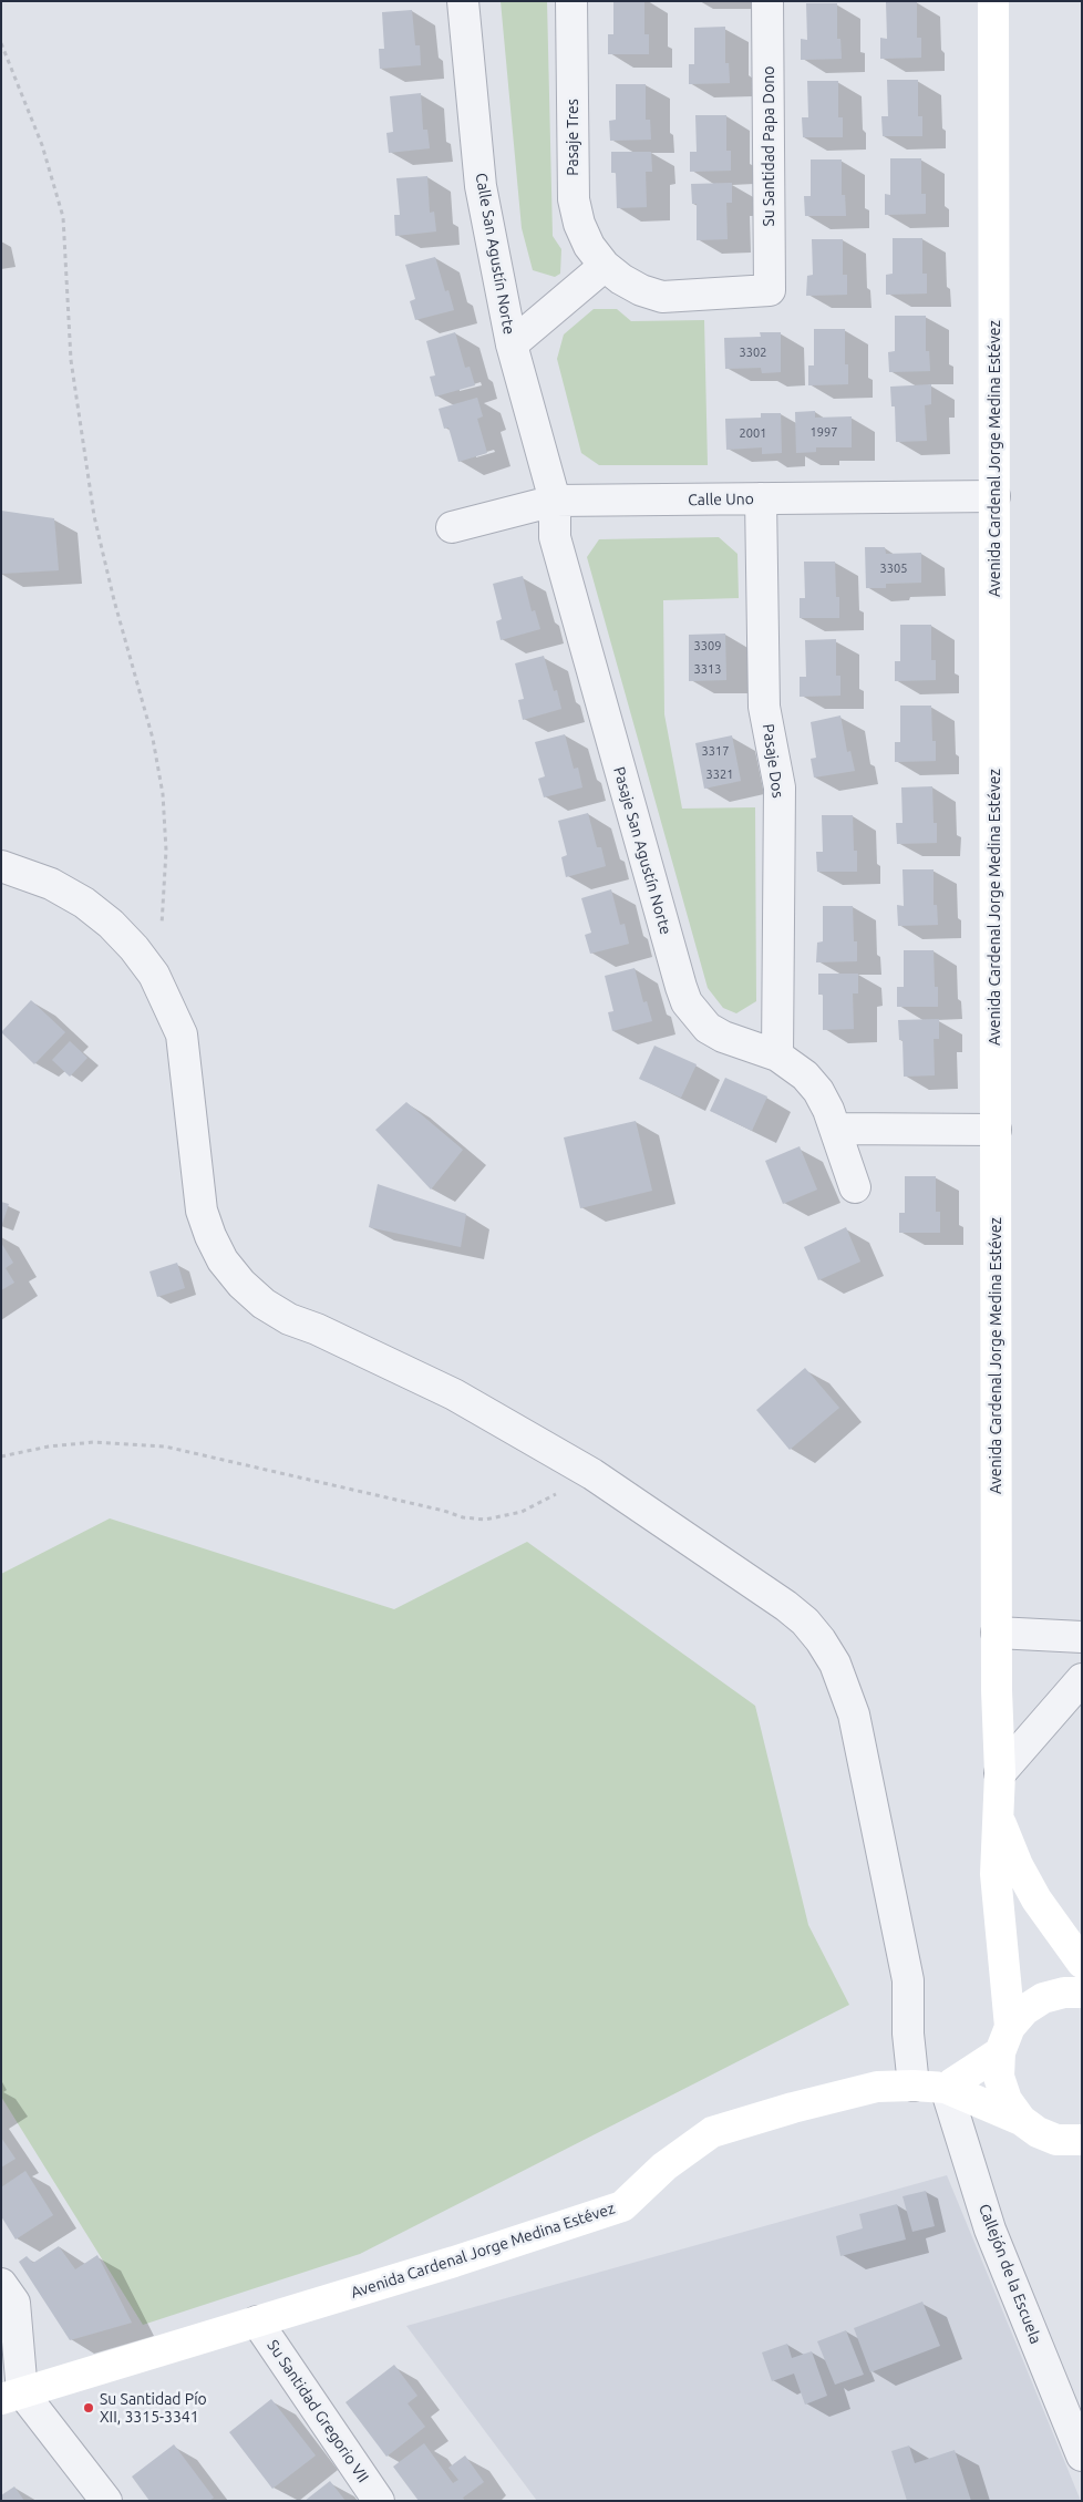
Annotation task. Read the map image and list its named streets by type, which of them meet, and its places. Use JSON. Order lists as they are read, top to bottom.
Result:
{
  "streets": {
    "street": [
      "Pasaje Tres",
      "Su Santidad Papa Dono",
      "Calle San Agustín Norte",
      "Avenida Cardenal Jorge Medina Estévez",
      "Calle Uno",
      "Pasaje Dos",
      "Pasaje San Agustín Norte",
      "Callejón de la Escuela",
      "Su Santidad Gregorio VII"
    ]
  },
  "crossings": [
    ["Pasaje Tres", "Su Santidad Papa Dono"],
    ["Calle San Agustín Norte", "Calle Uno"],
    ["Calle San Agustín Norte", "Pasaje San Agustín Norte"],
    ["Avenida Cardenal Jorge Medina Estévez", "Calle Uno"],
    ["Avenida Cardenal Jorge Medina Estévez", "Callejón de la Escuela"],
    ["Avenida Cardenal Jorge Medina Estévez", "Su Santidad Gregorio VII"],
    ["Calle Uno", "Pasaje Dos"],
    ["Calle Uno", "Pasaje San Agustín Norte"],
    ["Pasaje Dos", "Pasaje San Agustín Norte"]
  ],
  "places": ["Su Santidad Pío XII, 3315-3341"],
  "house_numbers": [
    "3302",
    "1997",
    "2001",
    "3305",
    "3309",
    "3313",
    "3317",
    "3321"
  ]
}
